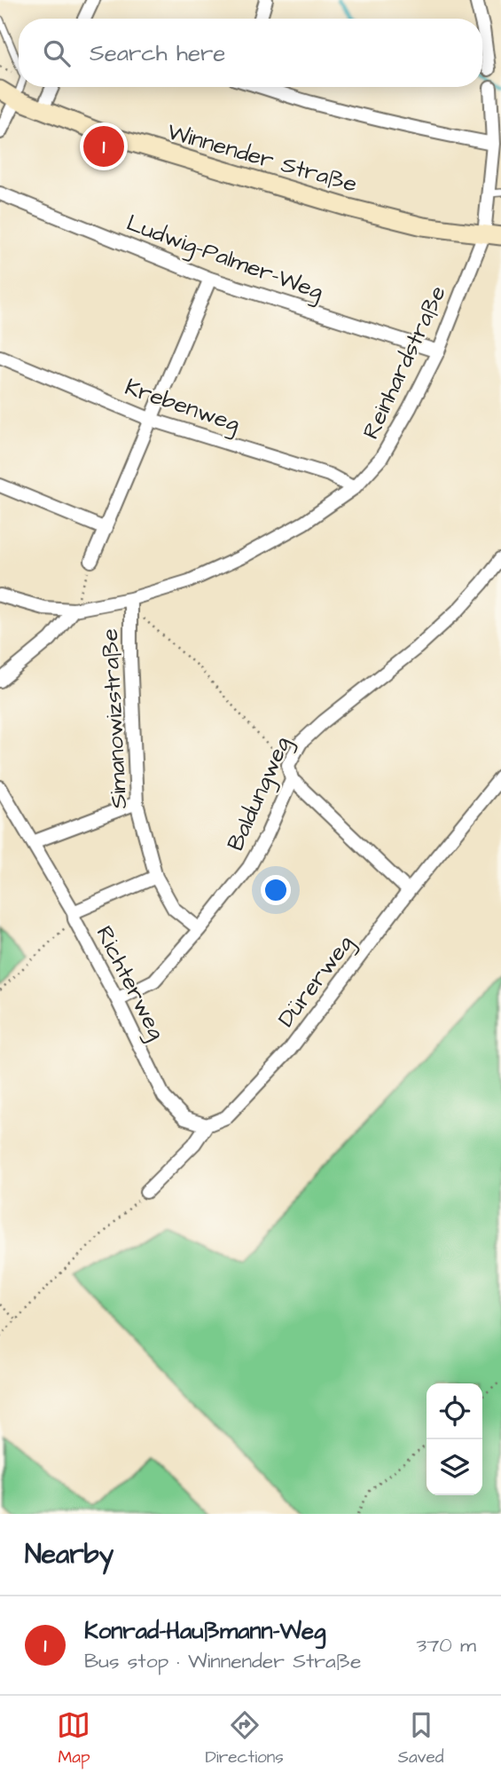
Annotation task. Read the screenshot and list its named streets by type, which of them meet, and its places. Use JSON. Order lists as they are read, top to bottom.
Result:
{
  "streets": {
    "street": [
      "Winnender Straße",
      "Ludwig-Palmer-Weg",
      "Reinhardstraße",
      "Krebenweg",
      "Simanowizstraße",
      "Baldungweg",
      "Dürerweg",
      "Richterweg"
    ]
  },
  "crossings": [
    ["Winnender Straße", "Reinhardstraße"],
    ["Ludwig-Palmer-Weg", "Reinhardstraße"],
    ["Reinhardstraße", "Krebenweg"],
    ["Reinhardstraße", "Simanowizstraße"],
    ["Simanowizstraße", "Baldungweg"],
    ["Baldungweg", "Richterweg"],
    ["Dürerweg", "Richterweg"]
  ],
  "page": {
    "search": "Search here",
    "pins": "1",
    "heading": "Nearby",
    "list": [
      {
        "mark": "1",
        "name": "Konrad-Haußmann-Weg",
        "note": "Bus stop · Winnender Straße",
        "value": "370 m"
      }
    ],
    "nav": ["Map", "Directions", "Saved"]
  }
}
